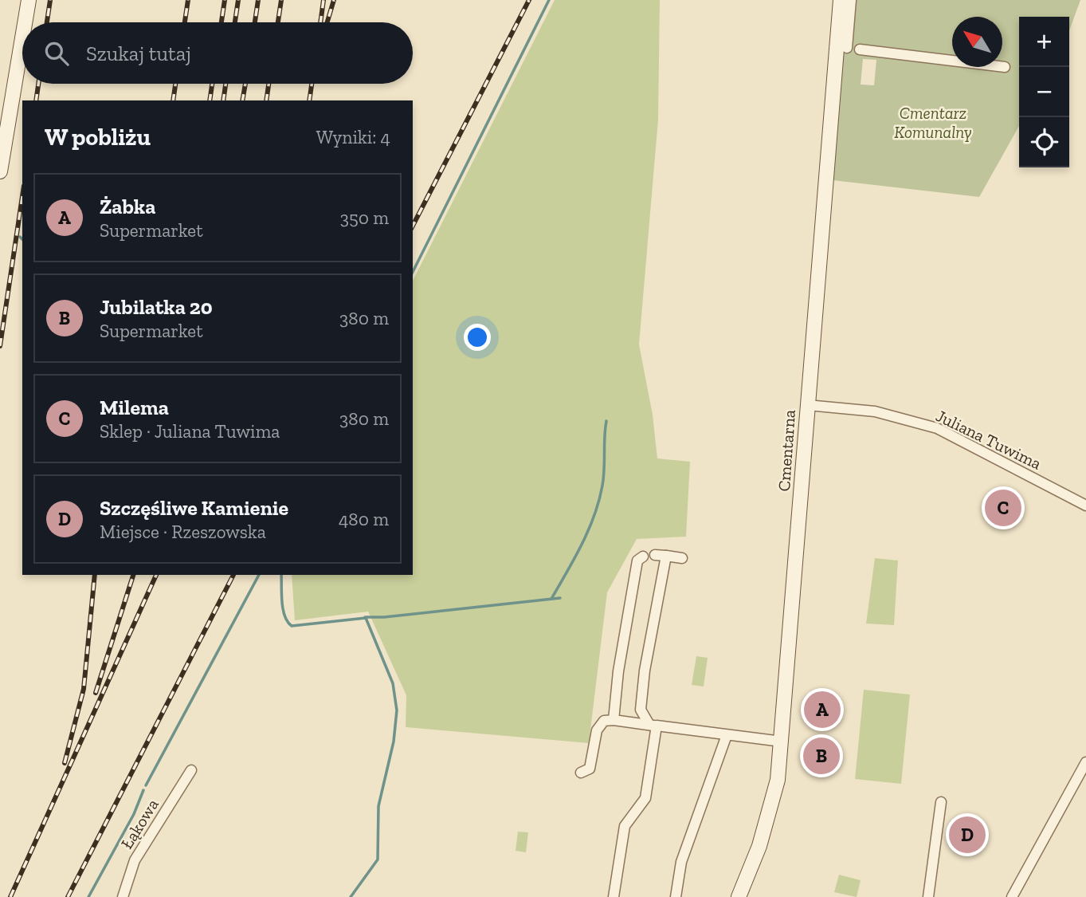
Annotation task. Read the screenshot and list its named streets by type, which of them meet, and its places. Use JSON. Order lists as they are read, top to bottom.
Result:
{
  "streets": {
    "street": ["Juliana Tuwima", "Cmentarna", "Łąkowa"]
  },
  "crossings": [
    ["Juliana Tuwima", "Cmentarna"]
  ],
  "parks": ["Cmentarz Komunalny"],
  "north": "top left",
  "page": {
    "map_buttons": ["+", "−"],
    "search": "Szukaj tutaj",
    "heading": ["W pobliżu", "Wyniki: 4"],
    "list": [
      {
        "mark": "A",
        "name": "Żabka",
        "note": "Supermarket",
        "value": "350 m"
      },
      {
        "mark": "B",
        "name": "Jubilatka 20",
        "note": "Supermarket",
        "value": "380 m"
      },
      {
        "mark": "C",
        "name": "Milema",
        "note": "Sklep · Juliana Tuwima",
        "value": "380 m"
      },
      {
        "mark": "D",
        "name": "Szczęśliwe Kamienie",
        "note": "Miejsce · Rzeszowska",
        "value": "480 m"
      }
    ],
    "pins": [
      "C",
      "A",
      "B",
      "D"
    ]
  }
}
